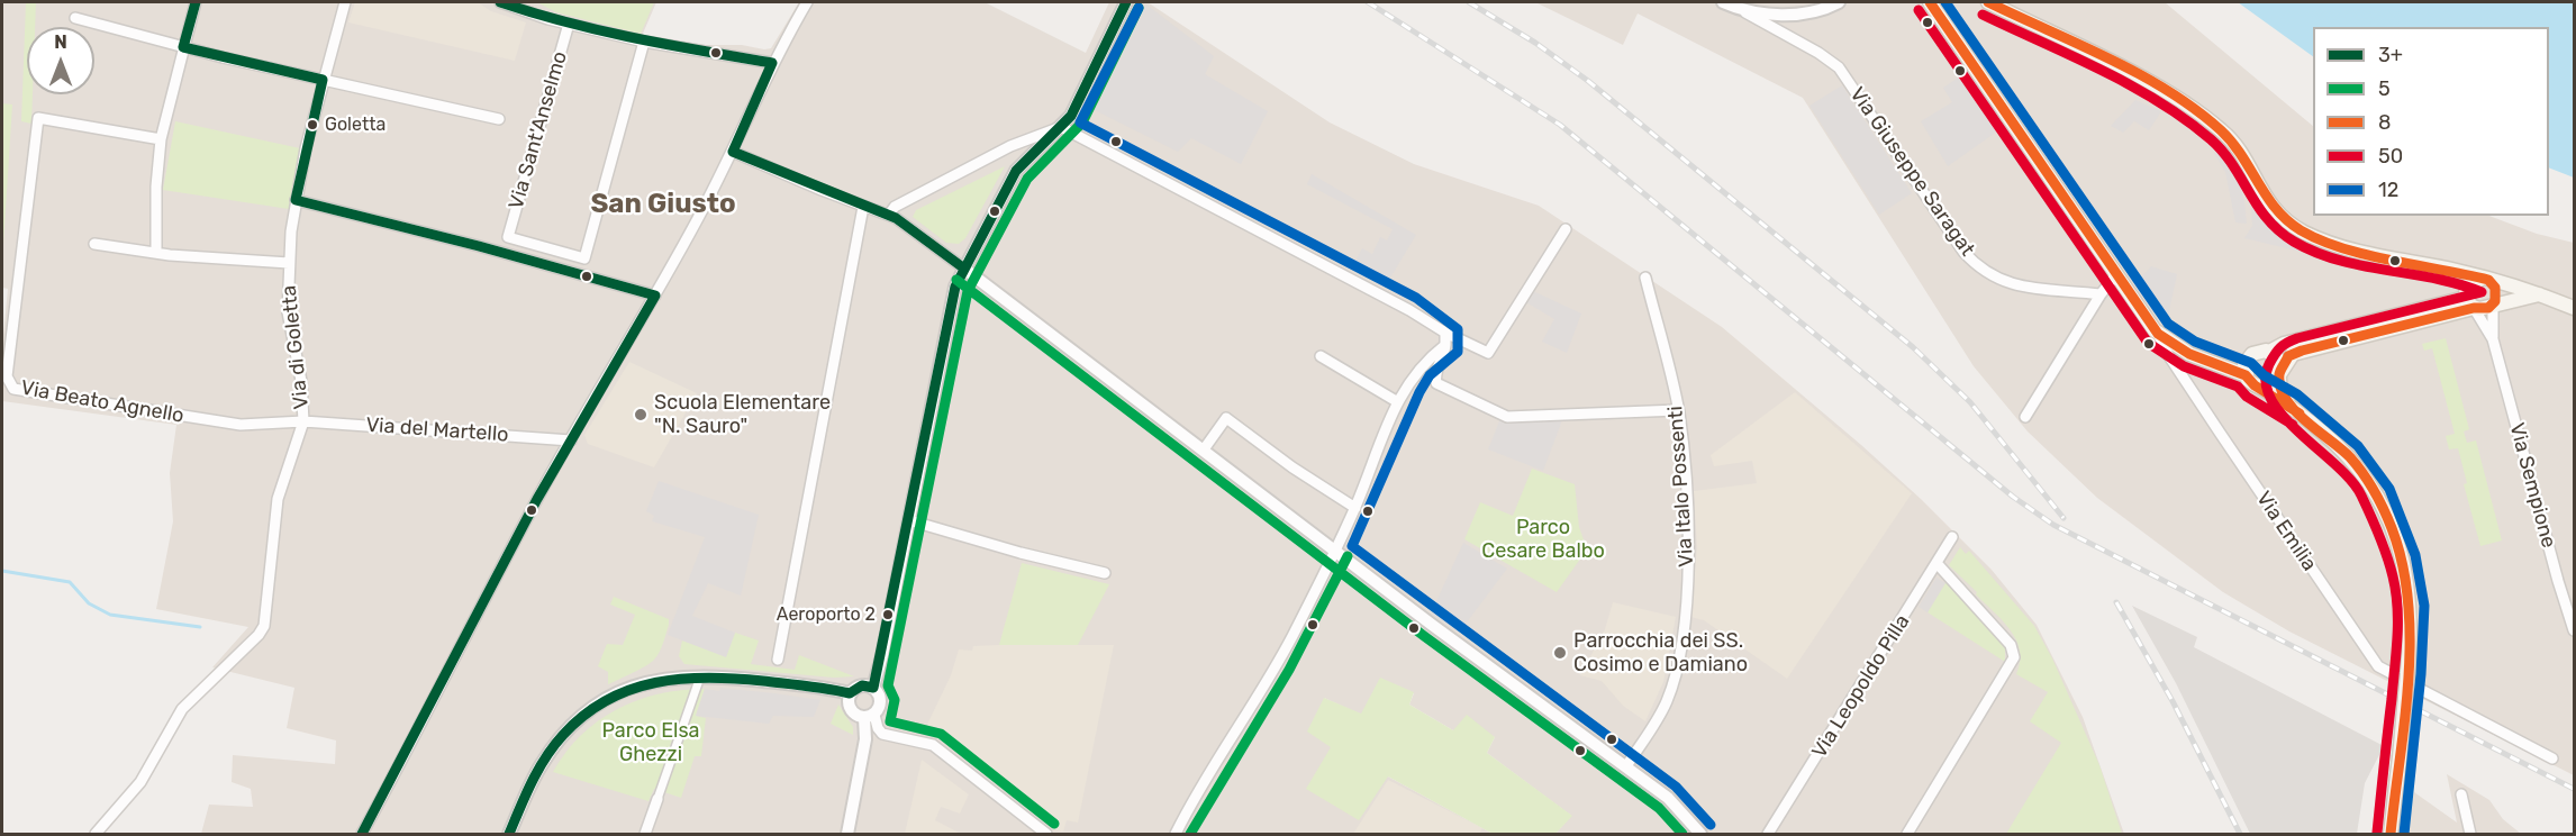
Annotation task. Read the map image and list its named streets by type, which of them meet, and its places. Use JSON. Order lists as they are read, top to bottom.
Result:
{
  "streets": {
    "main road": ["Via Emilia"],
    "street": [
      "Via Sant'Anselmo",
      "Via Giuseppe Saragat",
      "Via di Goletta",
      "Via Beato Agnello",
      "Via del Martello",
      "Via Sempione",
      "Via Italo Possenti",
      "Via Leopoldo Pilla"
    ]
  },
  "crossings": [
    ["Via di Goletta", "Via Beato Agnello"],
    ["Via di Goletta", "Via del Martello"],
    ["Via Beato Agnello", "Via del Martello"]
  ],
  "districts": ["San Giusto"],
  "parks": ["Parco Cesare Balbo", "Parco Elsa Ghezzi"],
  "places": [
    "Goletta",
    "Scuola Elementare \"N. Sauro\"",
    "Aeroporto 2",
    "Parrocchia dei SS. Cosimo e Damiano"
  ],
  "lines": [
    "transit line 3+",
    "transit line 8",
    "transit line 12",
    "transit line 5",
    "transit line 50"
  ],
  "legend": [
    "3+",
    "5",
    "8",
    "50",
    "12"
  ],
  "north": "top"
}
